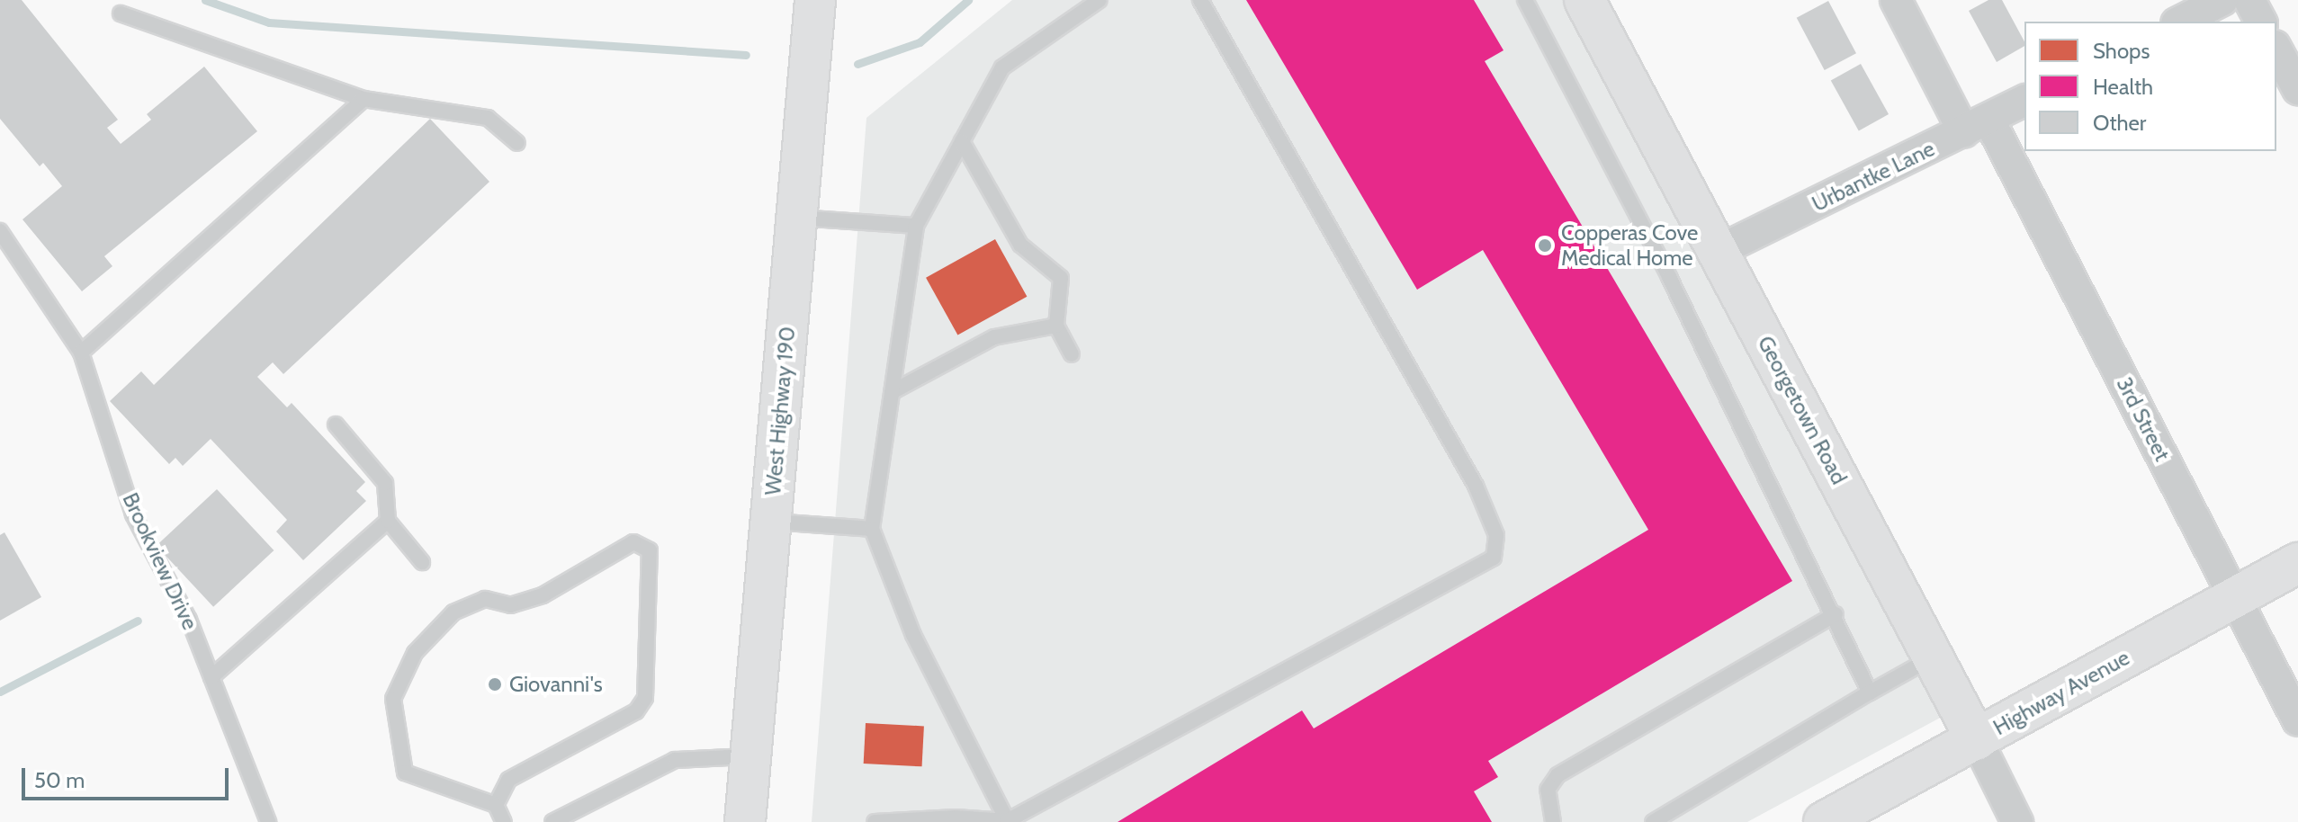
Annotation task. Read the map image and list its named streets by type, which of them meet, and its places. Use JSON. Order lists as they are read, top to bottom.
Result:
{
  "streets": {
    "street": [
      "Urbantke Lane",
      "Georgetown Road",
      "West Highway 190",
      "3rd Street",
      "Highway Avenue"
    ],
    "lane": ["Brookview Drive"]
  },
  "crossings": [
    ["Urbantke Lane", "Georgetown Road"],
    ["Urbantke Lane", "3rd Street"],
    ["Georgetown Road", "Highway Avenue"],
    ["3rd Street", "Highway Avenue"]
  ],
  "places": ["Copperas Cove Medical Home", "Giovanni's"],
  "legend": ["Shops", "Health", "Other"],
  "scale_bar": "50 m"
}
